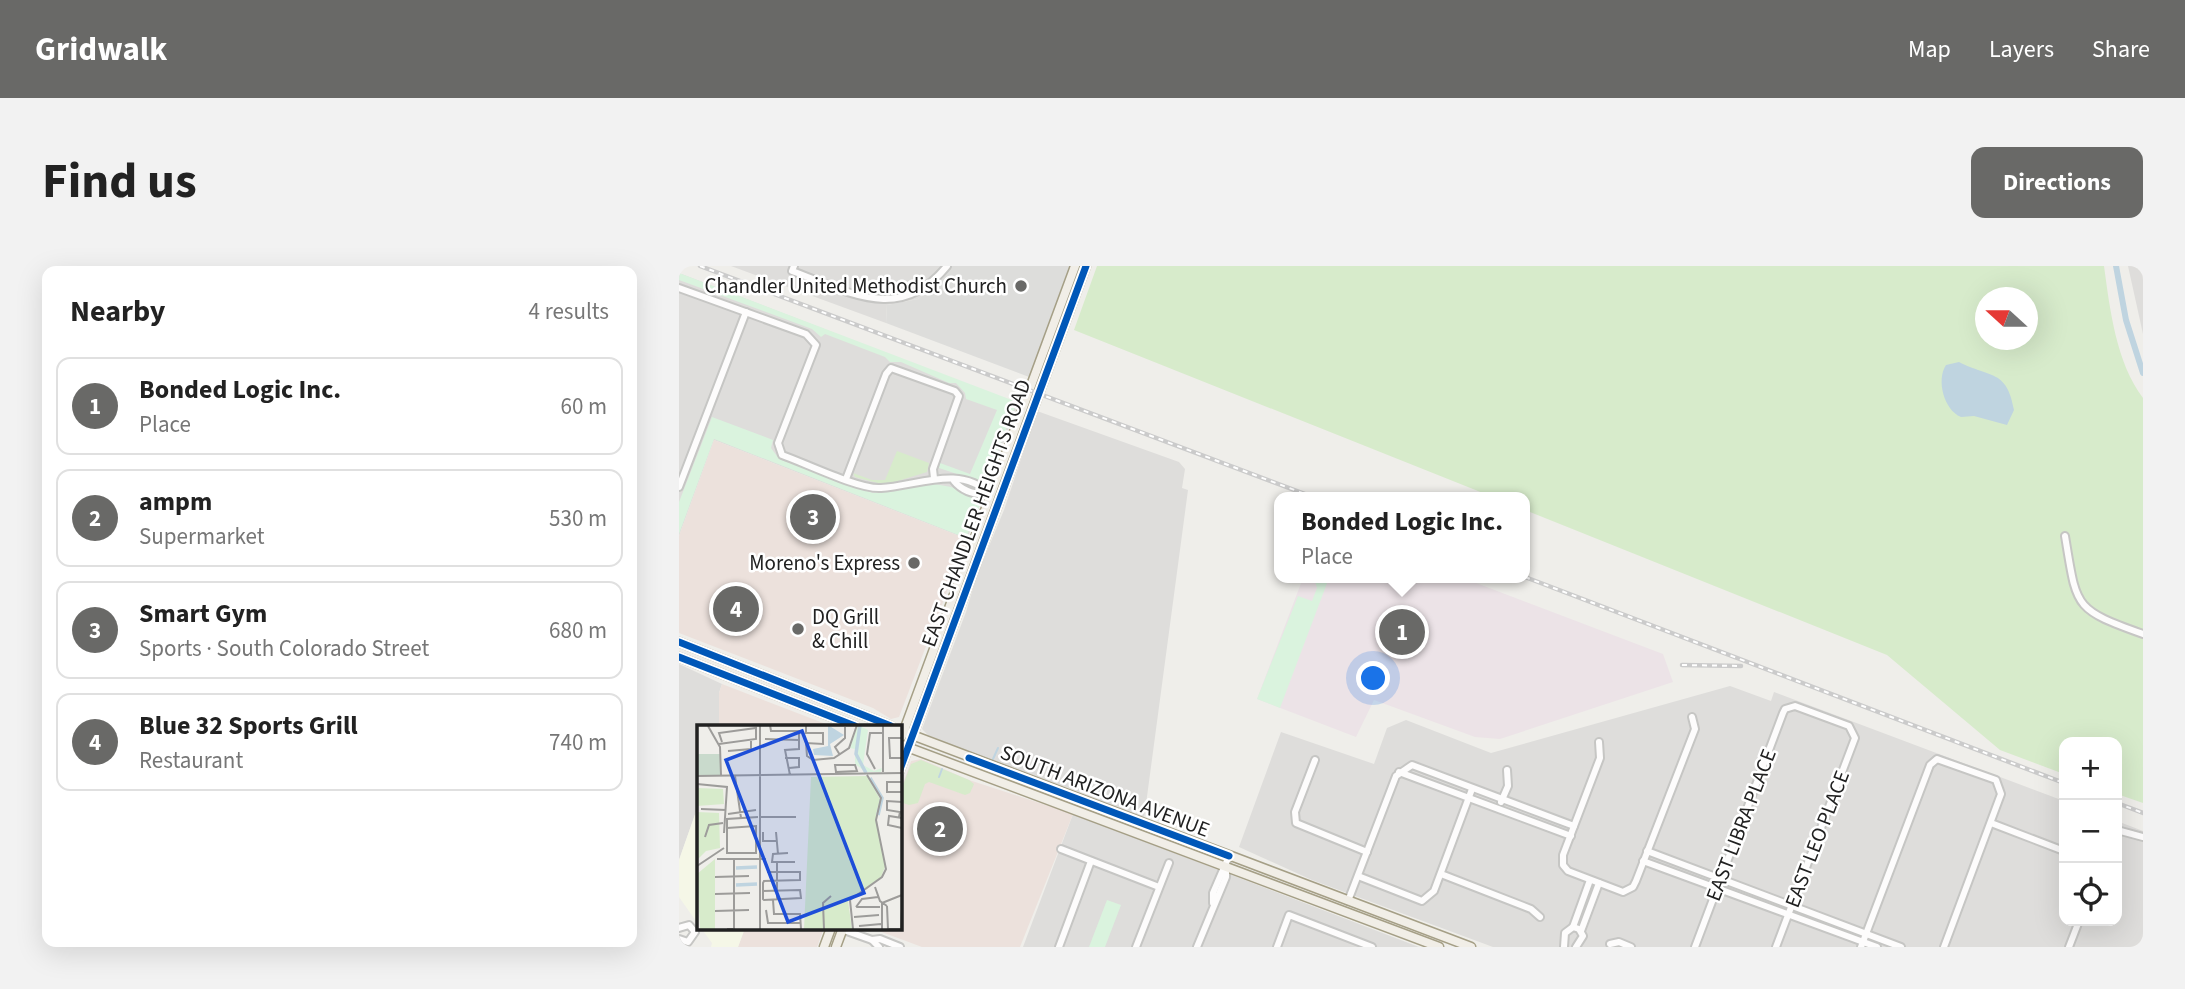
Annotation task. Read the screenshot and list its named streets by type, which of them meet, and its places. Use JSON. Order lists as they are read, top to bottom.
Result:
{
  "streets": {
    "main road": ["EAST CHANDLER HEIGHTS ROAD", "SOUTH ARIZONA AVENUE"],
    "street": ["EAST LIBRA PLACE", "EAST LEO PLACE"]
  },
  "crossings": [
    ["EAST CHANDLER HEIGHTS ROAD", "SOUTH ARIZONA AVENUE"],
    ["EAST LIBRA PLACE", "EAST LEO PLACE"]
  ],
  "places": ["Chandler United Methodist Church", "Moreno's Express", "DQ Grill & Chill"],
  "north": "left",
  "page": {
    "header": "Gridwalk",
    "nav": ["Map", "Layers", "Share"],
    "title": "Find us",
    "buttons": "Directions",
    "heading": ["Nearby", "4 results"],
    "list": [
      {
        "mark": "1",
        "name": "Bonded Logic Inc.",
        "note": "Place",
        "value": "60 m"
      },
      {
        "mark": "2",
        "name": "ampm",
        "note": "Supermarket",
        "value": "530 m"
      },
      {
        "mark": "3",
        "name": "Smart Gym",
        "note": "Sports · South Colorado Street",
        "value": "680 m"
      },
      {
        "mark": "4",
        "name": "Blue 32 Sports Grill",
        "note": "Restaurant",
        "value": "740 m"
      }
    ],
    "pins": [
      "3",
      "4",
      "1",
      "2"
    ],
    "popup": ["Bonded Logic Inc.", "Place"],
    "map_buttons": ["+", "−"]
  }
}
